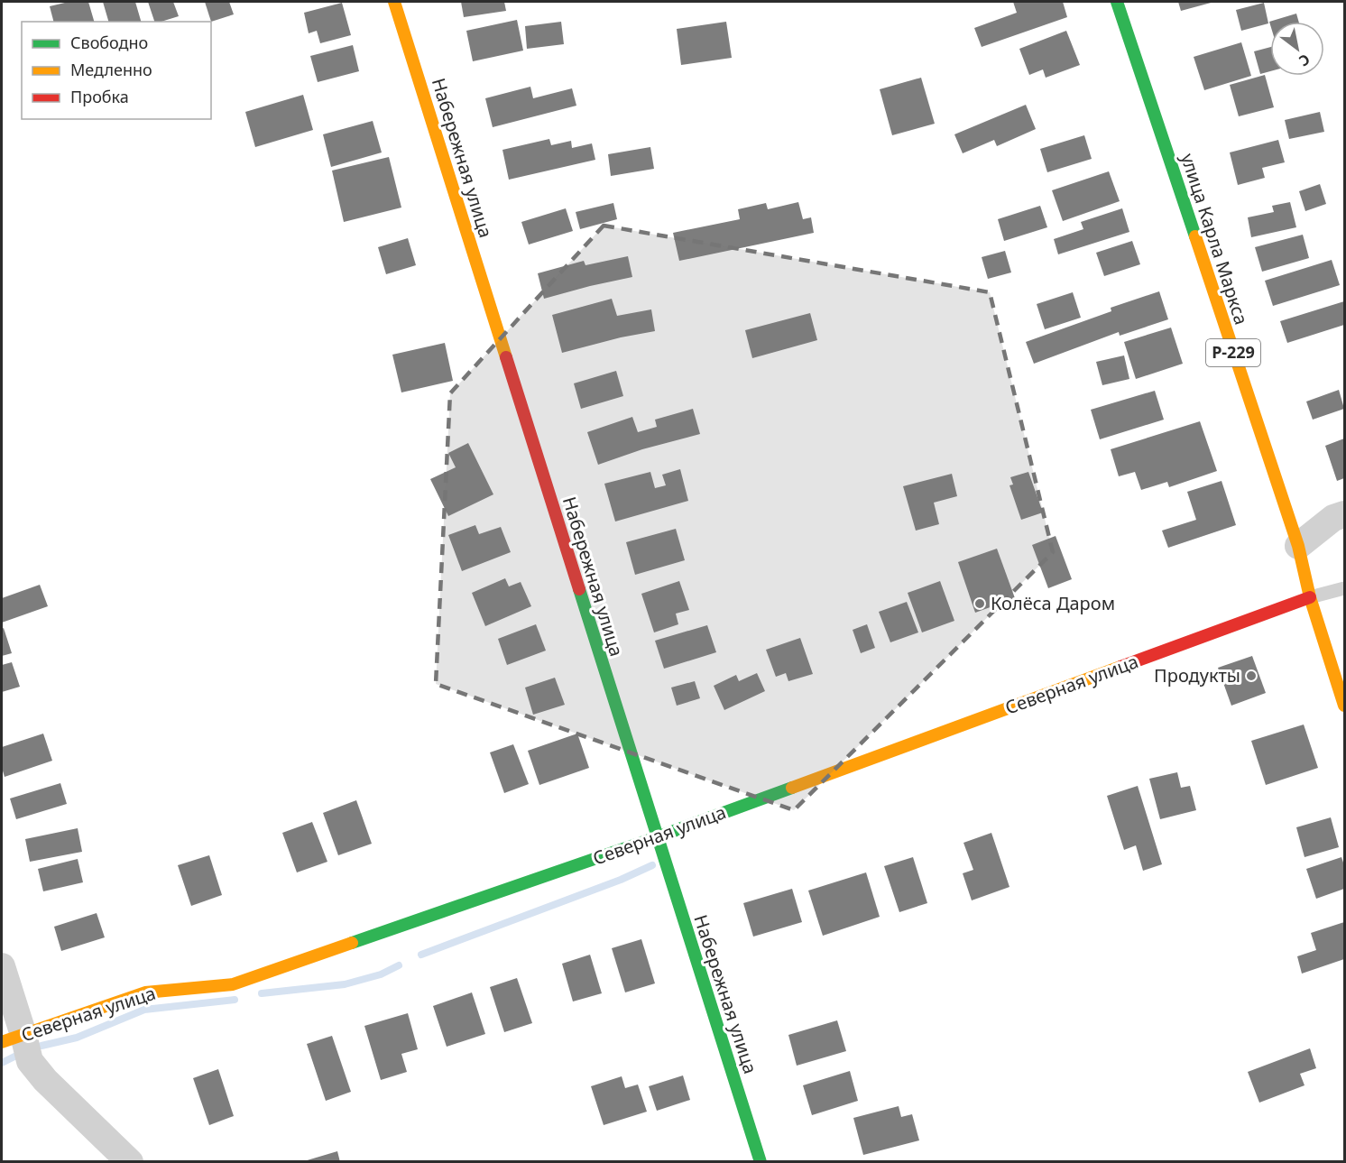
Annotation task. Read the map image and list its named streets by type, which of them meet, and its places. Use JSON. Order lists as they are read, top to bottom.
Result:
{
  "streets": {
    "main road": [
      "Набережная улица",
      "улица Карла Маркса",
      "Р-229",
      "Северная улица"
    ]
  },
  "crossings": [
    ["Набережная улица", "Северная улица"],
    ["улица Карла Маркса", "Северная улица"]
  ],
  "places": ["Колёса Даром", "Продукты"],
  "legend": ["Свободно", "Медленно", "Пробка"],
  "north": "bottom right"
}
